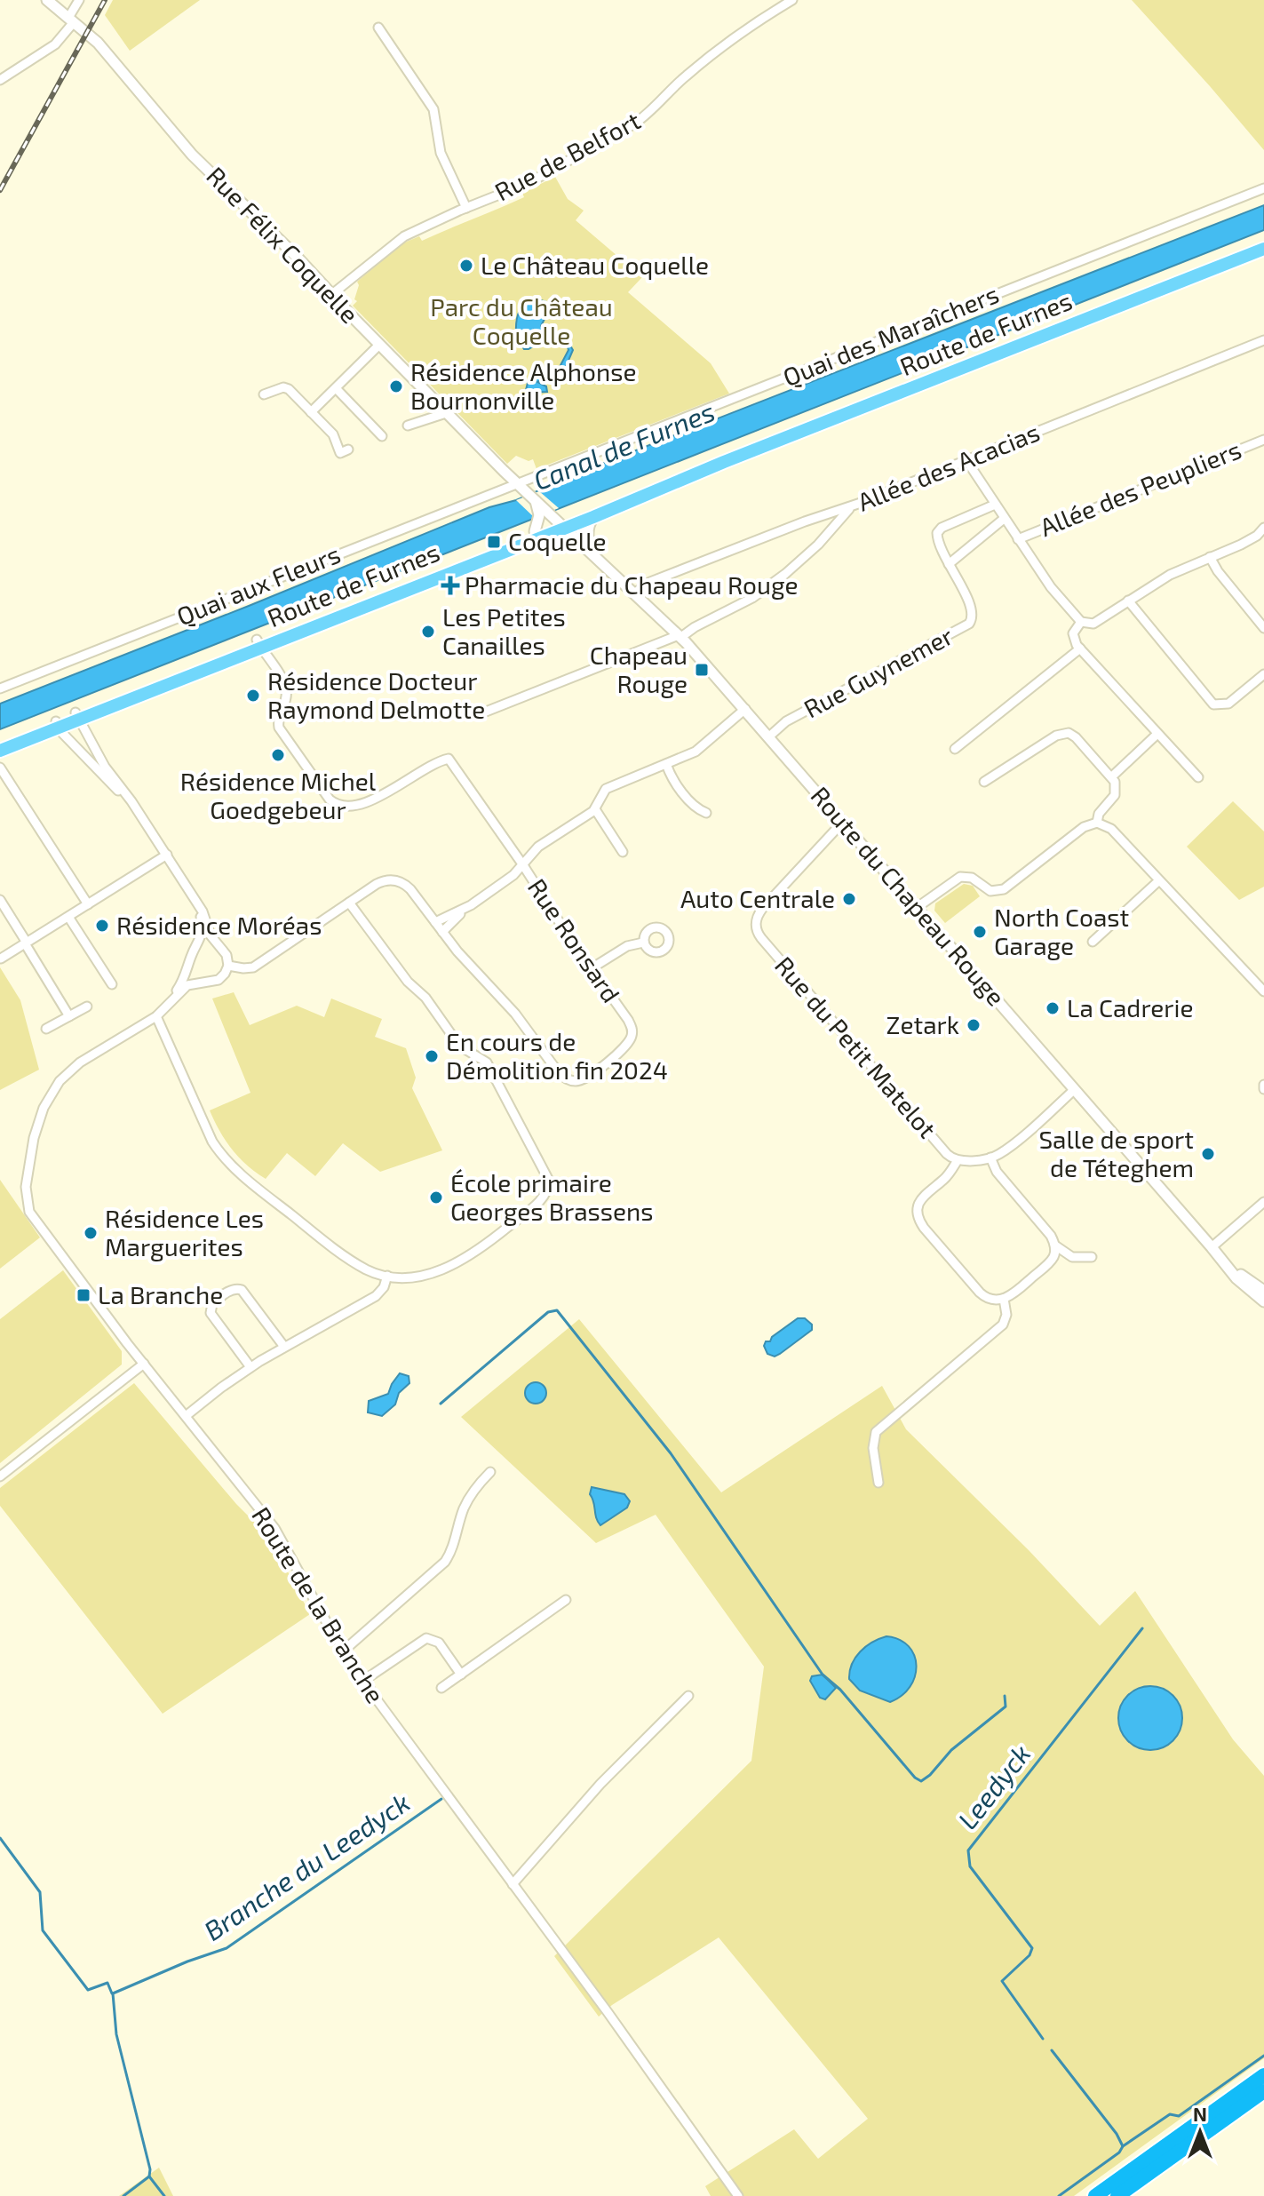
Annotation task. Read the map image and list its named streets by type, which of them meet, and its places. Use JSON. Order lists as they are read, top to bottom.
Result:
{
  "streets": {
    "main road": ["Route de Furnes"],
    "street": [
      "Rue de Belfort",
      "Rue Félix Coquelle",
      "Quai des Maraîchers",
      "Allée des Acacias",
      "Allée des Peupliers",
      "Quai aux Fleurs",
      "Rue Guynemer",
      "Route du Chapeau Rouge",
      "Rue Ronsard",
      "Rue du Petit Matelot",
      "Route de la Branche"
    ]
  },
  "crossings": [
    ["Rue de Belfort", "Rue Félix Coquelle"],
    ["Rue Félix Coquelle", "Quai des Maraîchers"],
    ["Rue Félix Coquelle", "Quai aux Fleurs"],
    ["Rue Félix Coquelle", "Route du Chapeau Rouge"],
    ["Route de Furnes", "Route du Chapeau Rouge"],
    ["Route de Furnes", "Rue Ronsard"],
    ["Quai des Maraîchers", "Quai aux Fleurs"],
    ["Allée des Acacias", "Route du Chapeau Rouge"],
    ["Rue Guynemer", "Route du Chapeau Rouge"],
    ["Route du Chapeau Rouge", "Rue du Petit Matelot"]
  ],
  "water": ["Canal de Furnes", "Leedyck", "Branche du Leedyck"],
  "parks": ["Parc du Château Coquelle"],
  "places": {
    "other": [
      "Le Château Coquelle",
      "Résidence Alphonse Bournonville",
      "Les Petites Canailles",
      "Résidence Docteur Raymond Delmotte",
      "Résidence Michel Goedgebeur",
      "Auto Centrale",
      "Résidence Moréas",
      "North Coast Garage",
      "La Cadrerie",
      "Zetark",
      "En cours de Démolition fin 2024",
      "Salle de sport de Téteghem",
      "École primaire Georges Brassens",
      "Résidence Les Marguerites"
    ],
    "transit": ["Coquelle", "Chapeau Rouge", "La Branche"],
    "health": ["Pharmacie du Chapeau Rouge"]
  },
  "north": "top"
}
